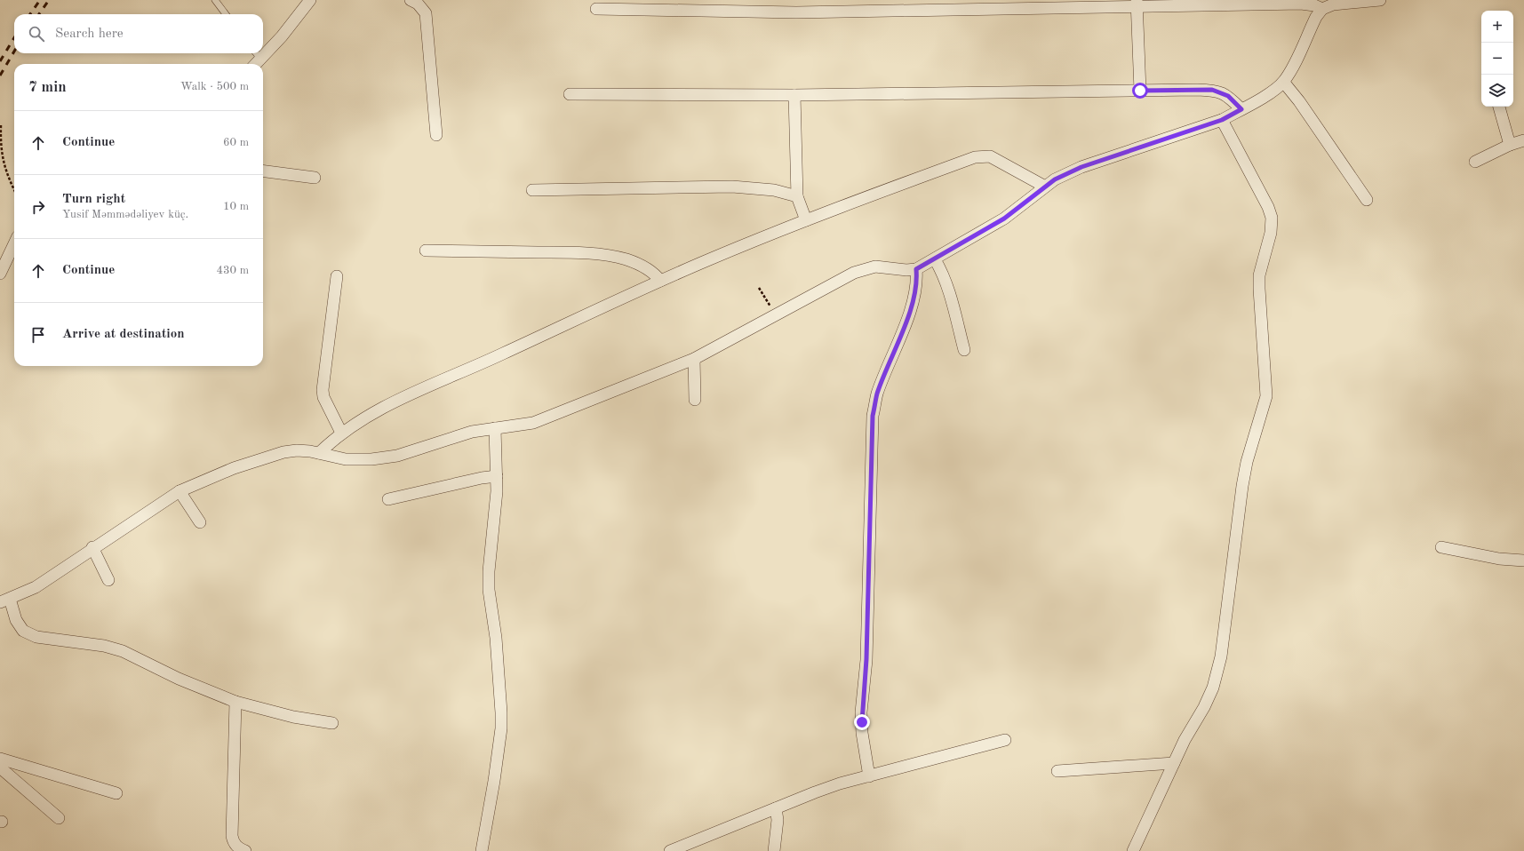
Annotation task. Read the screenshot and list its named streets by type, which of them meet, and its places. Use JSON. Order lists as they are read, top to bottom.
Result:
{
  "page": {
    "map_buttons": ["+", "−"],
    "search": "Search here",
    "heading": ["7 min", "Walk · 500 m"],
    "list": [
      ["Continue", "60 m"],
      ["Turn right", "Yusif Məmmədəliyev küç.", "10 m"],
      ["Continue", "430 m"],
      "Arrive at destination"
    ]
  }
}
